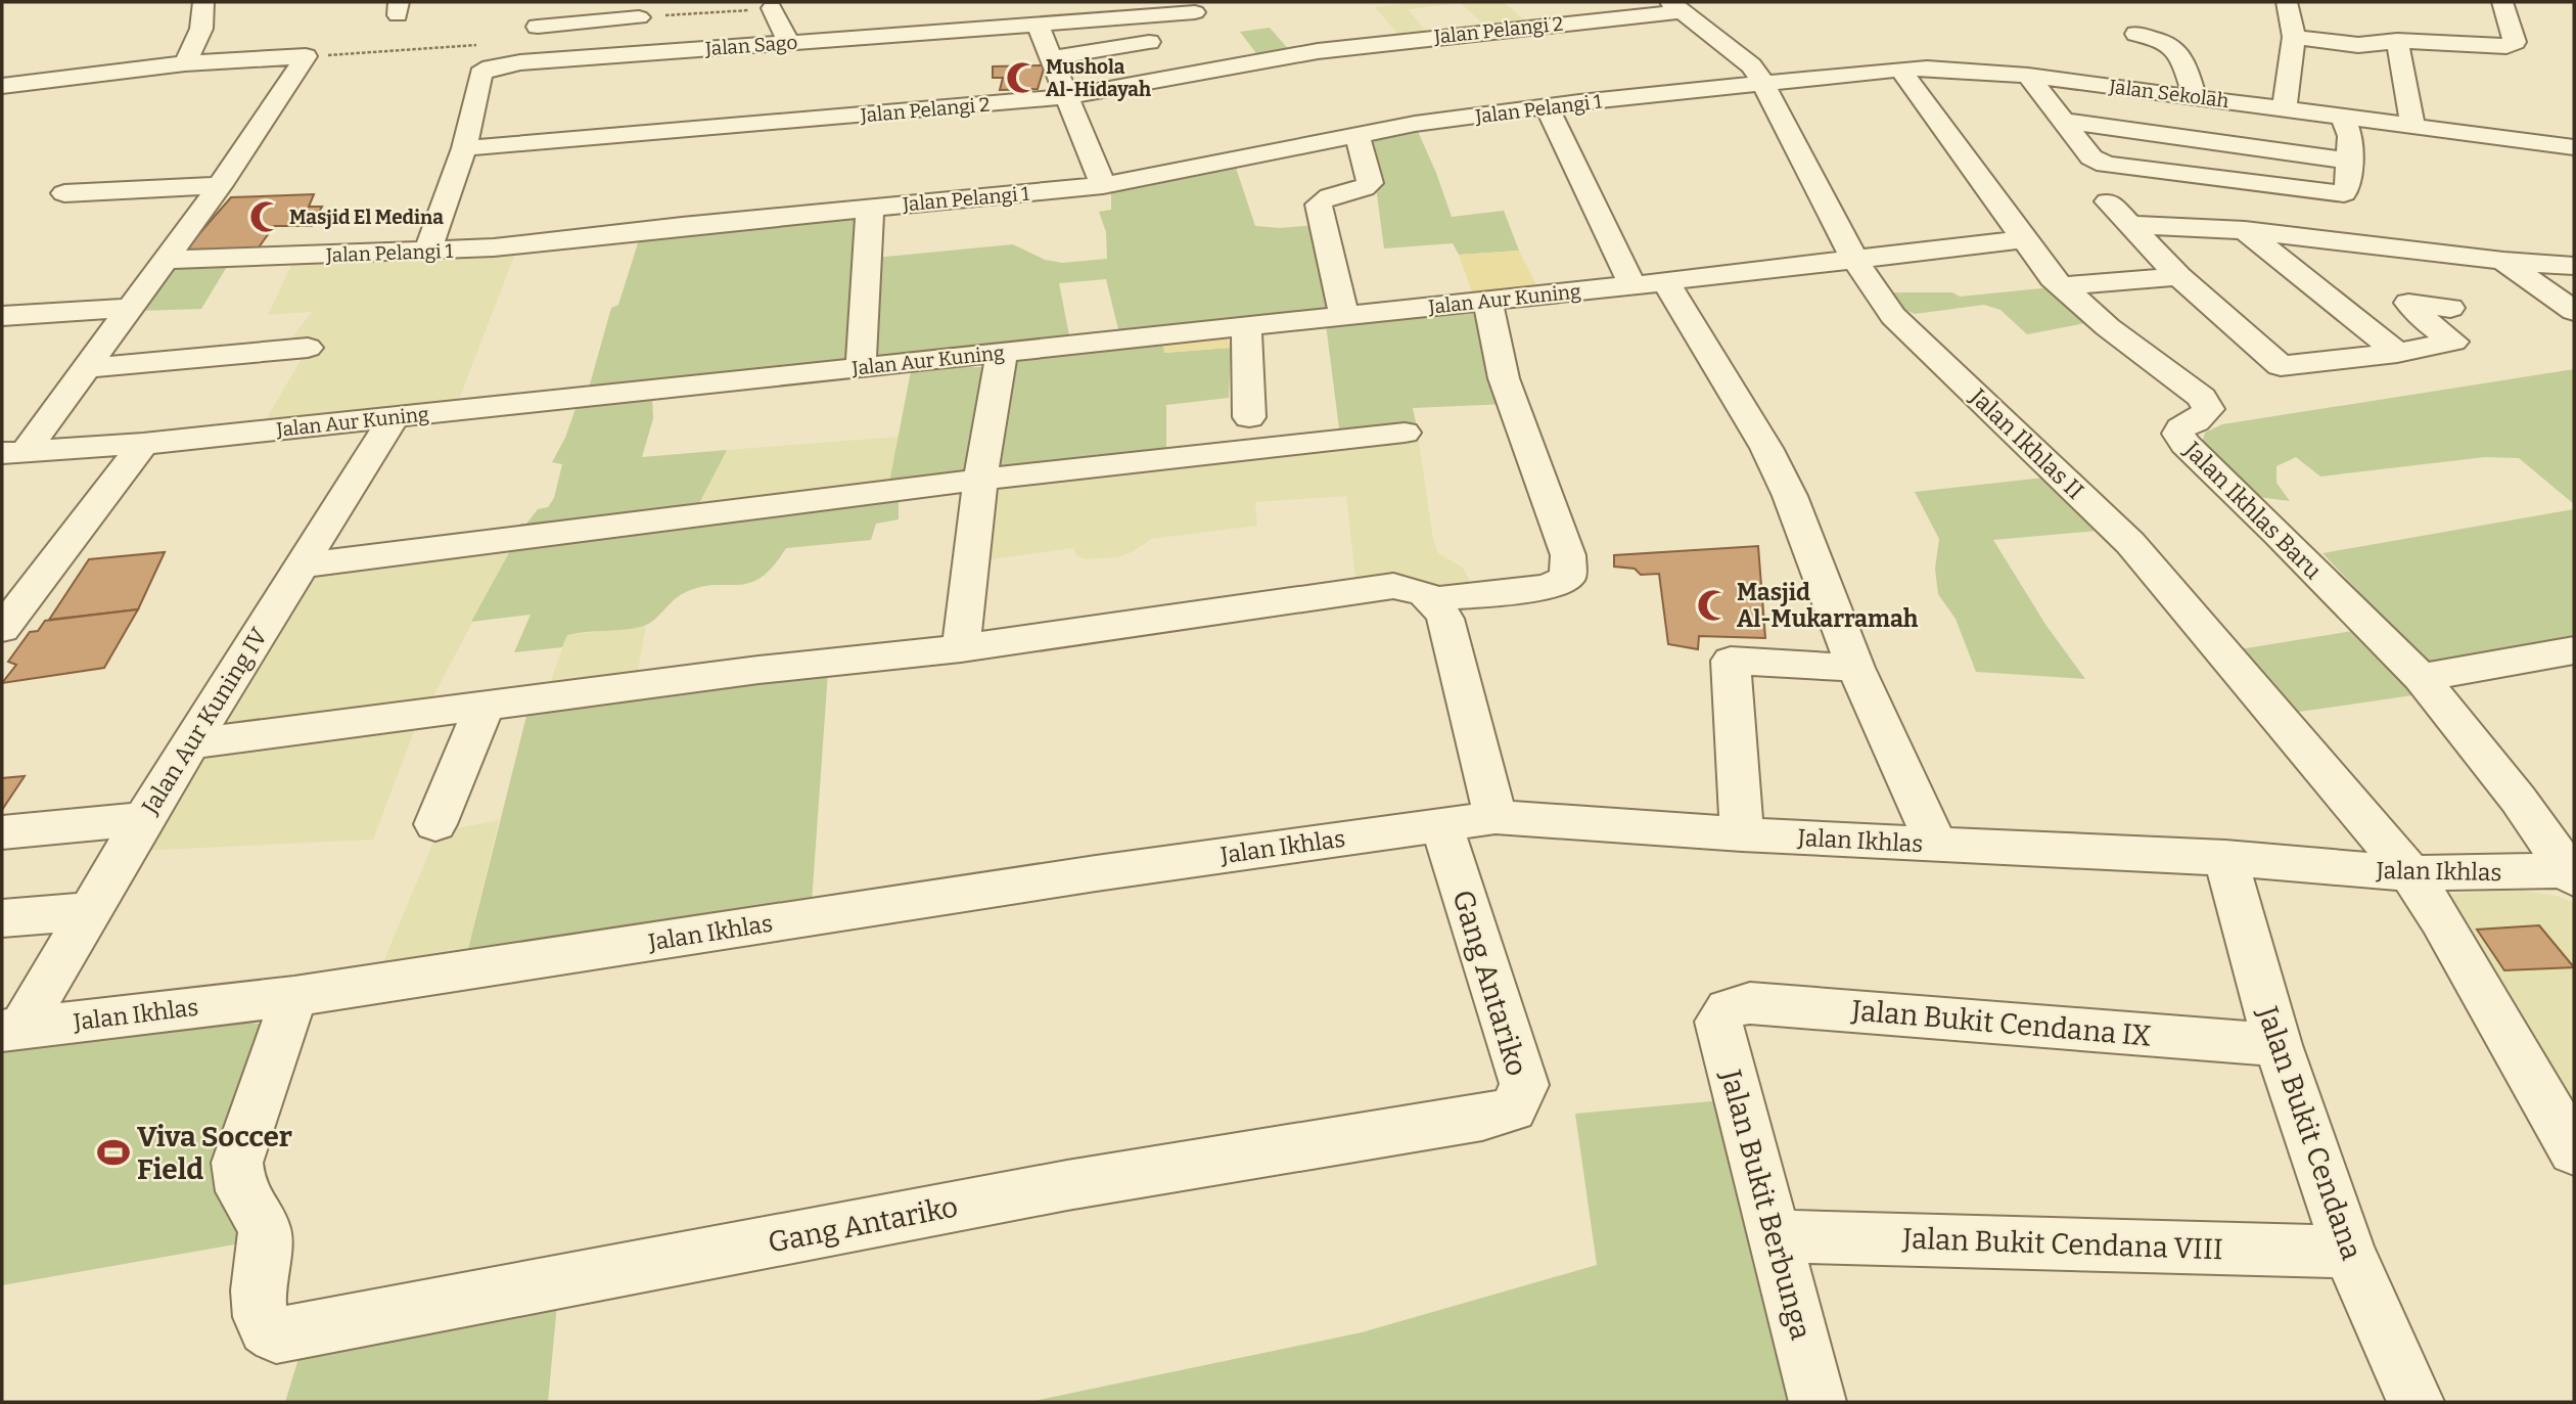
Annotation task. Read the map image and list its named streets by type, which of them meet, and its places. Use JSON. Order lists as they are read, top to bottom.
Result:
{
  "streets": {
    "street": [
      "Jalan Pelangi 2",
      "Jalan Sago",
      "Jalan Sekolah",
      "Jalan Pelangi 1",
      "Jalan Aur Kuning",
      "Jalan Ikhlas II",
      "Jalan Ikhlas Baru",
      "Jalan Aur Kuning IV",
      "Jalan Ikhlas",
      "Gang Antariko",
      "Jalan Bukit Cendana IX",
      "Jalan Bukit Cendana",
      "Jalan Bukit Berbunga",
      "Jalan Bukit Cendana VIII"
    ]
  },
  "crossings": [
    ["Jalan Pelangi 2", "Jalan Sago"],
    ["Jalan Pelangi 2", "Jalan Ikhlas II"],
    ["Jalan Sago", "Jalan Pelangi 1"],
    ["Jalan Sekolah", "Jalan Pelangi 1"],
    ["Jalan Sekolah", "Jalan Ikhlas II"],
    ["Jalan Sekolah", "Jalan Ikhlas Baru"],
    ["Jalan Pelangi 1", "Jalan Ikhlas II"],
    ["Jalan Aur Kuning", "Jalan Ikhlas II"],
    ["Jalan Aur Kuning", "Jalan Ikhlas Baru"],
    ["Jalan Aur Kuning", "Jalan Aur Kuning IV"],
    ["Jalan Ikhlas II", "Jalan Ikhlas"],
    ["Jalan Ikhlas Baru", "Jalan Ikhlas"],
    ["Jalan Aur Kuning IV", "Jalan Ikhlas"],
    ["Jalan Ikhlas", "Gang Antariko"],
    ["Jalan Ikhlas", "Jalan Bukit Cendana"],
    ["Jalan Bukit Cendana IX", "Jalan Bukit Cendana"],
    ["Jalan Bukit Cendana IX", "Jalan Bukit Berbunga"],
    ["Jalan Bukit Cendana", "Jalan Bukit Cendana VIII"],
    ["Jalan Bukit Berbunga", "Jalan Bukit Cendana VIII"]
  ],
  "places": {
    "mosque": ["Mushola Al-Hidayah", "Masjid El Medina", "Masjid Al-Mukarramah"],
    "sports": ["Viva Soccer Field"]
  }
}
